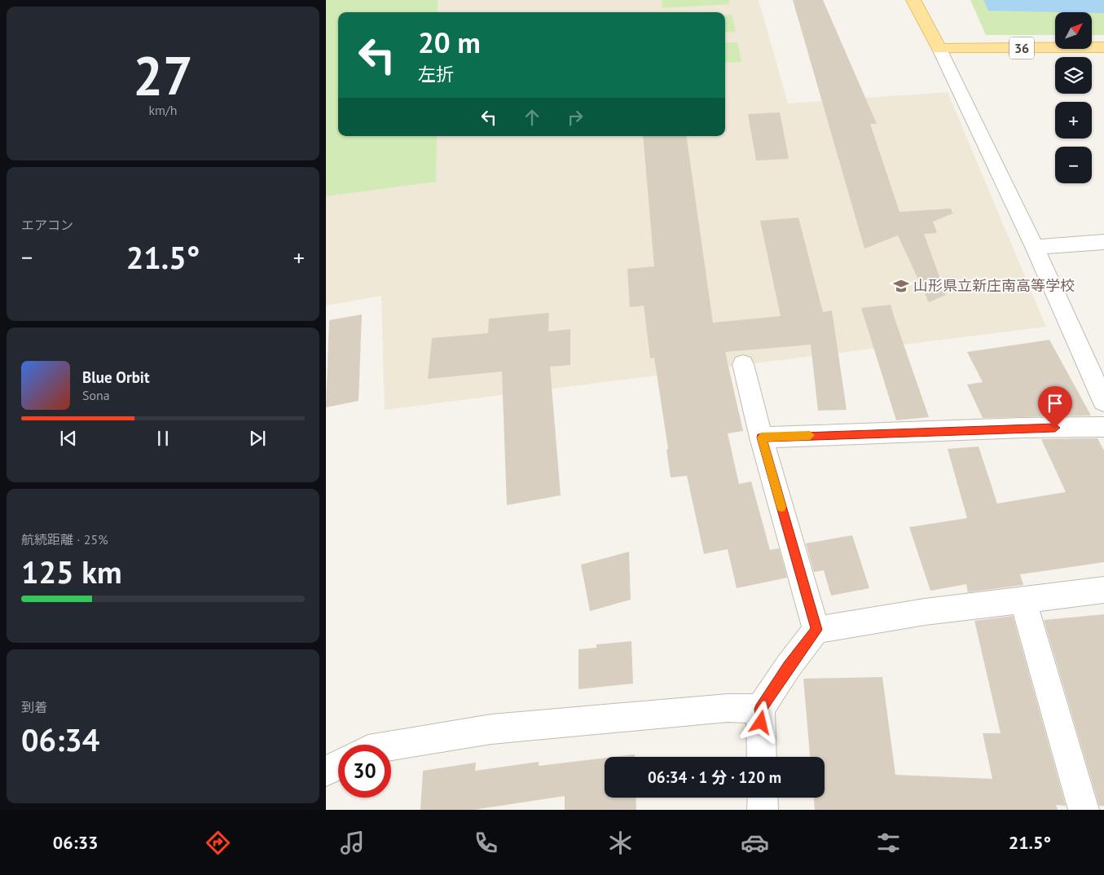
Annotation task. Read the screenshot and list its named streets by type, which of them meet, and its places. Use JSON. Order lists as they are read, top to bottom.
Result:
{
  "streets": {
    "main road": ["36"]
  },
  "places": {
    "school or university": ["山形県立新庄南高等学校"]
  },
  "north": "top right",
  "page": {
    "tile": [
      ["27", "km/h"],
      "エアコン",
      ["航続距離 · 25%", "125 km"],
      ["到着", "06:34"]
    ],
    "map_buttons": ["+", "−"],
    "turn": ["20 m", "左折"],
    "heat": ["−", "21.5°", "+"],
    "song": ["Blue Orbit", "Sona"],
    "limit": "30",
    "trip": "06:34 · 1 分 · 120 m",
    "tabs": ["06:33", "21.5°"]
  }
}
